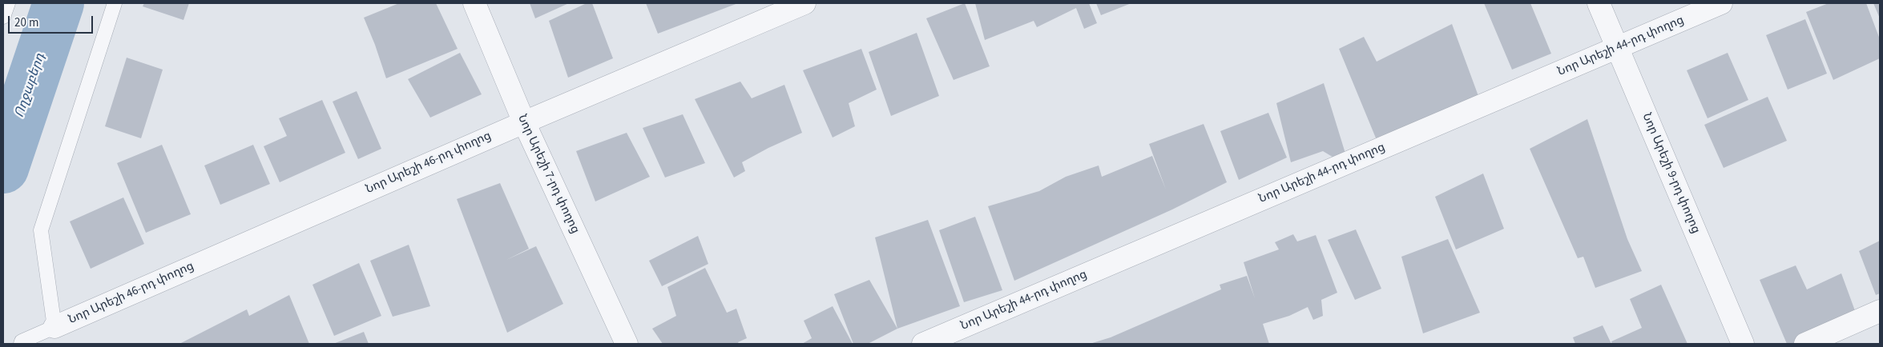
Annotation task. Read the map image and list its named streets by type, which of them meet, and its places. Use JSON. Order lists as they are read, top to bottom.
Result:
{
  "streets": {
    "street": [
      "Նոր Արեշի 44-րդ փողոց",
      "Նոր Արեշի 46-րդ փողոց",
      "Նոր Արեշի 9-րդ փողոց",
      "Նոր Արեշի 7-րդ փողոց"
    ]
  },
  "crossings": [
    ["Նոր Արեշի 44-րդ փողոց", "Նոր Արեշի 9-րդ փողոց"],
    ["Նոր Արեշի 46-րդ փողոց", "Նոր Արեշի 7-րդ փողոց"]
  ],
  "water": ["Ողջաբերդ"],
  "scale_bar": "20 m"
}
